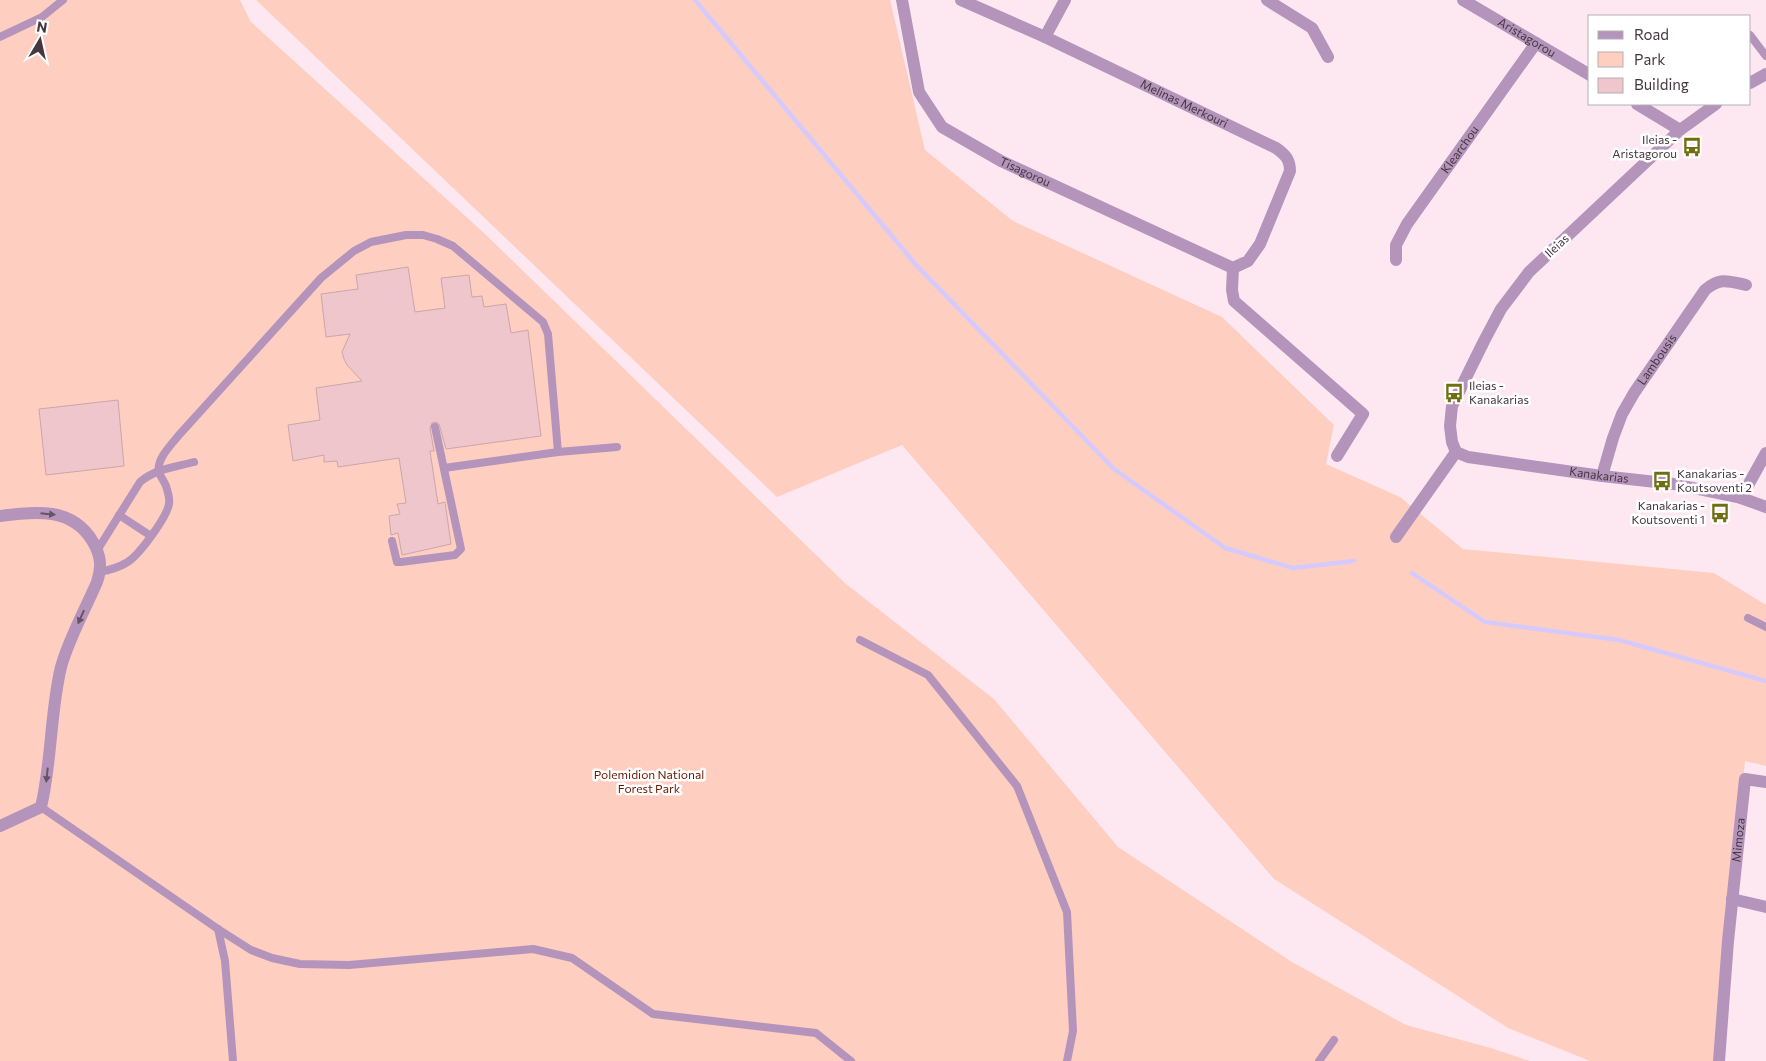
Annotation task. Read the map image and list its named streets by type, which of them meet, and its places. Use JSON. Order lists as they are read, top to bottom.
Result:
{
  "streets": {
    "street": [
      "Aristagorou",
      "Melinas Merkouri",
      "Klearchou",
      "Tisagorou",
      "Ileias",
      "Lambousis",
      "Kanakarias",
      "Mimoza"
    ]
  },
  "crossings": [
    ["Aristagorou", "Klearchou"],
    ["Melinas Merkouri", "Tisagorou"],
    ["Ileias", "Kanakarias"],
    ["Lambousis", "Kanakarias"]
  ],
  "parks": ["Polemidion National Forest Park"],
  "places": {
    "bus stop": [
      "Ileias - Aristagorou",
      "Ileias - Kanakarias",
      "Kanakarias - Koutsoventi 2",
      "Kanakarias - Koutsoventi 1"
    ]
  },
  "legend": ["Road", "Park", "Building"],
  "north": "top"
}
